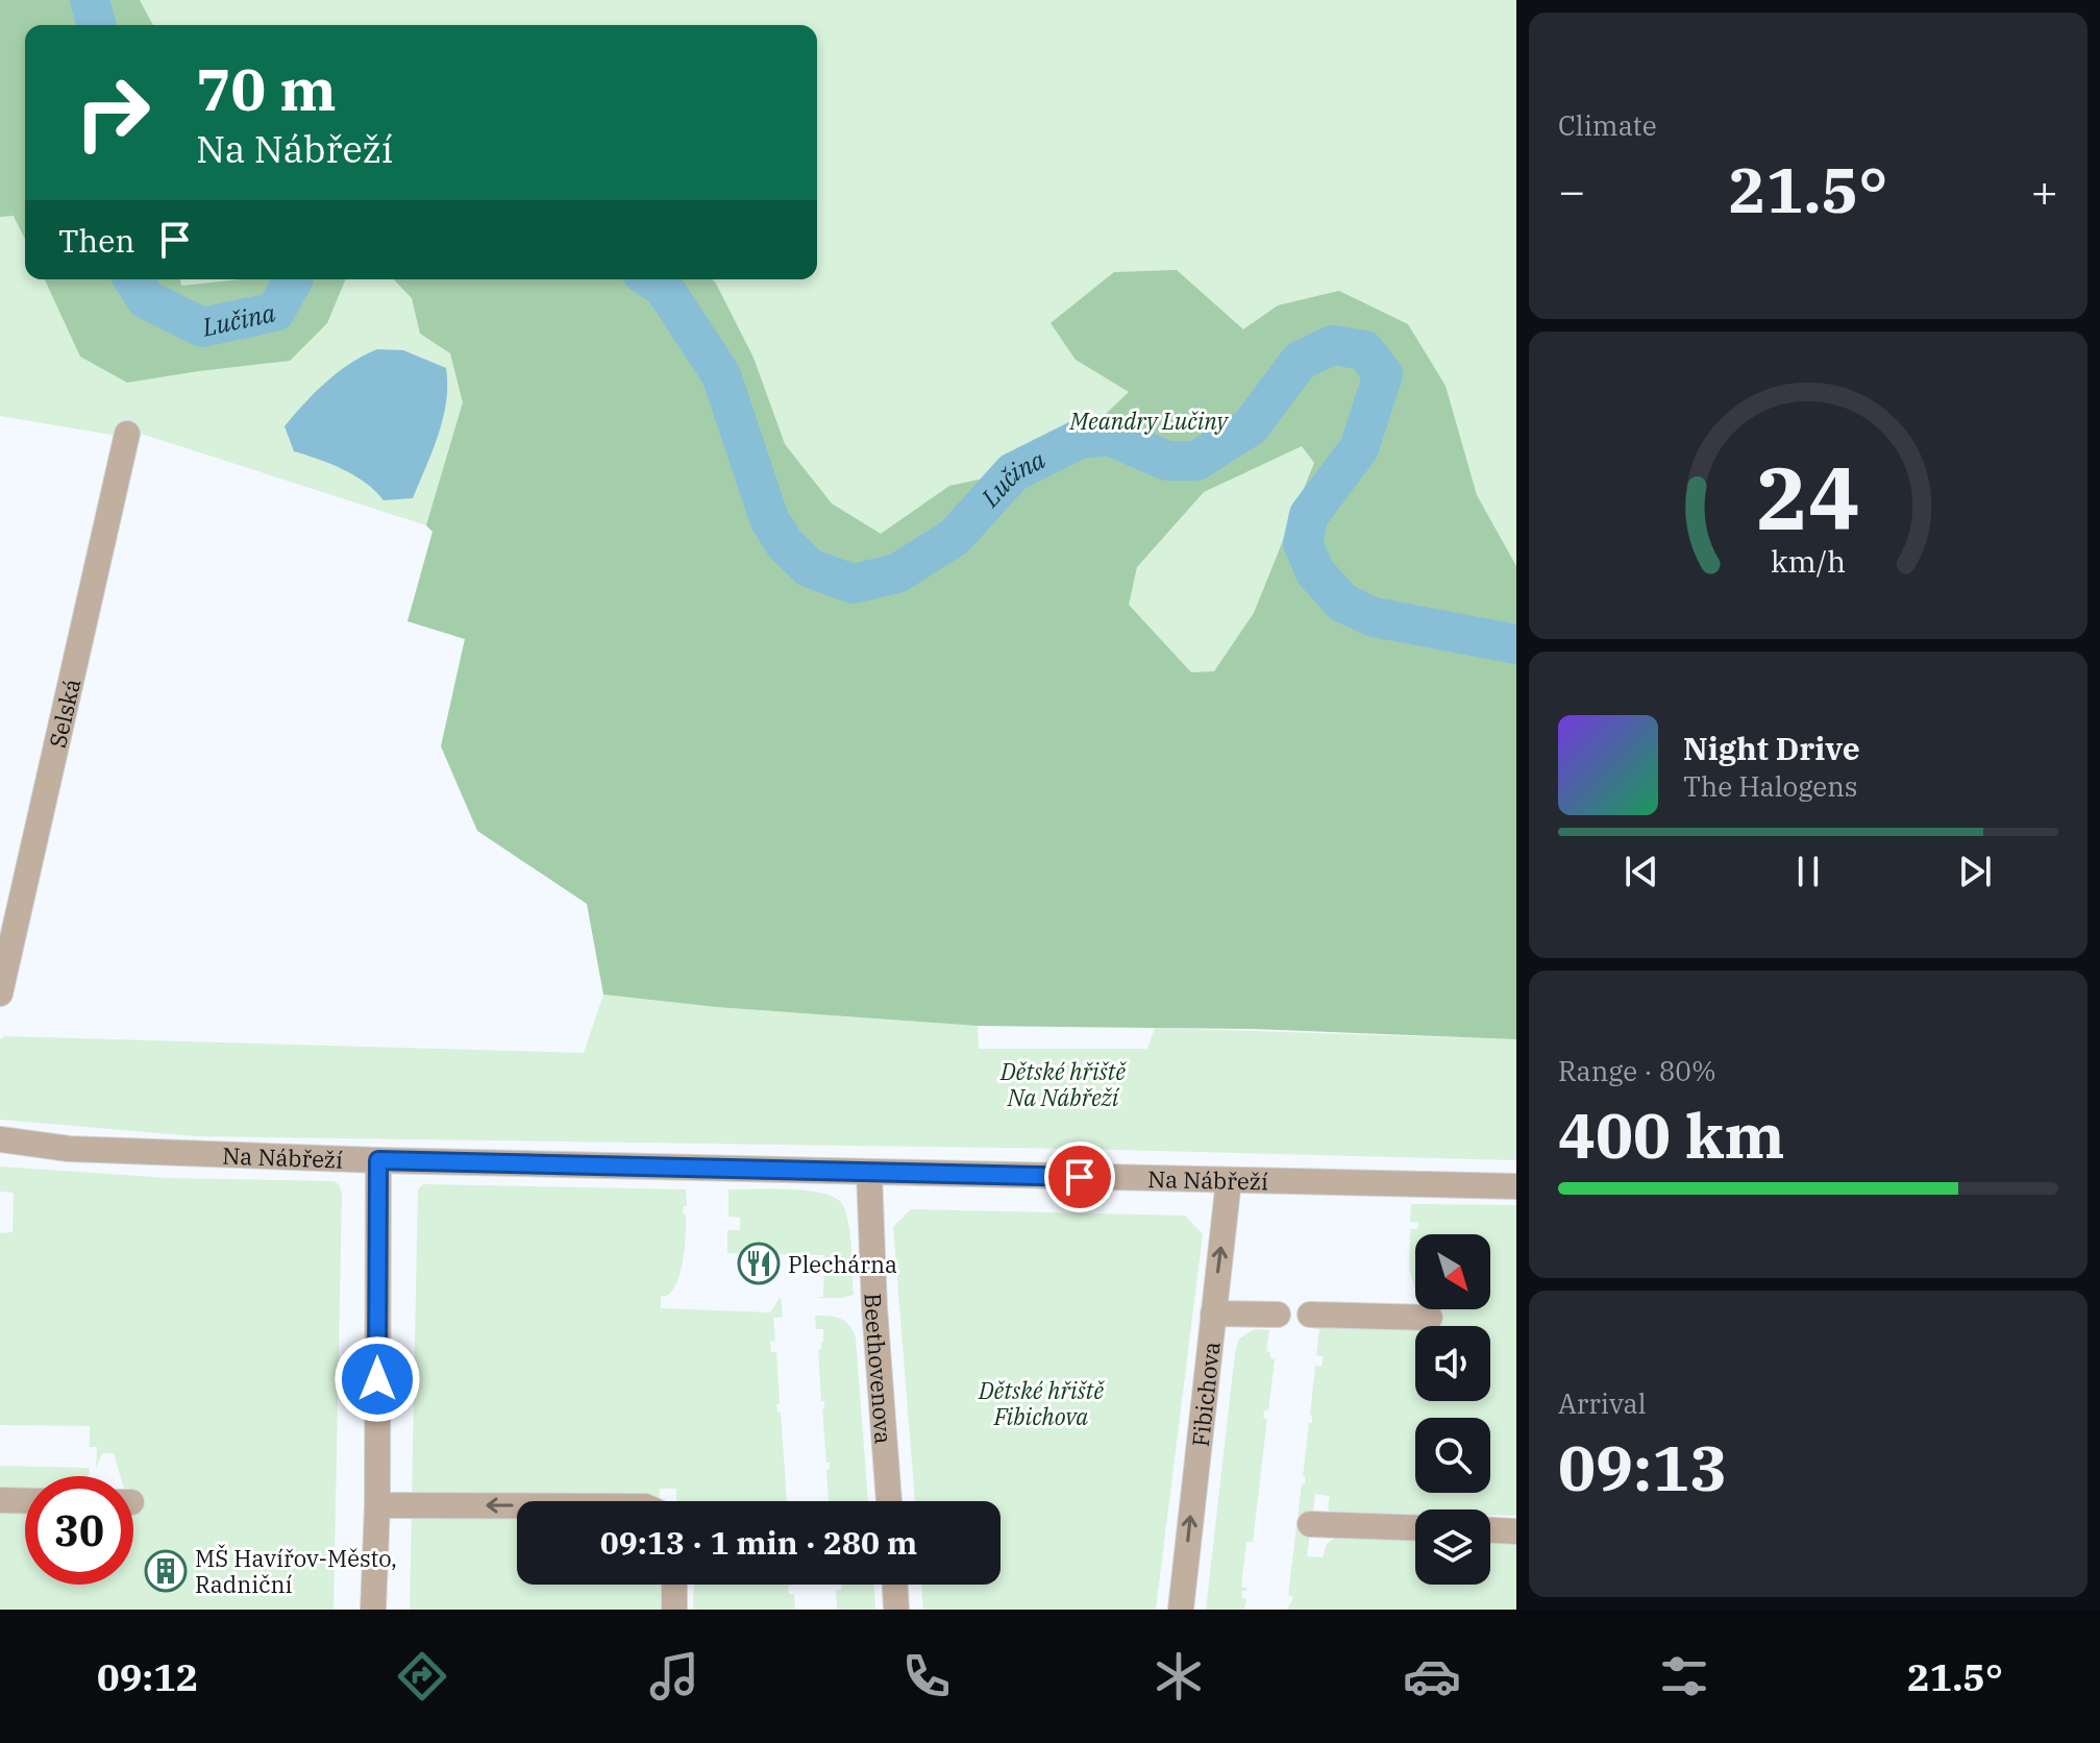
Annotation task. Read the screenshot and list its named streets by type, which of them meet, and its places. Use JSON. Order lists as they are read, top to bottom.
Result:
{
  "streets": {
    "street": [
      "Selská",
      "Na Nábřeží",
      "Beethovenova",
      "Fibichova"
    ]
  },
  "crossings": [
    ["Na Nábřeží", "Beethovenova"],
    ["Na Nábřeží", "Fibichova"]
  ],
  "one_way": ["Fibichova"],
  "water": ["Lučina"],
  "parks": ["Meandry Lučiny", "Dětské hřiště Na Nábřeží", "Dětské hřiště Fibichova"],
  "places": {
    "restaurant": ["Plechárna"],
    "building": ["MŠ Havířov-Město, Radniční"]
  },
  "north": "bottom right",
  "page": {
    "tile": [
      "Climate",
      ["Range · 80%", "400 km"],
      ["Arrival", "09:13"]
    ],
    "turn": ["70 m", "Na Nábřeží"],
    "heat": ["−", "21.5°", "+"],
    "then": "Then",
    "song": ["Night Drive", "The Halogens"],
    "limit": "30",
    "trip": "09:13 · 1 min · 280 m",
    "tabs": ["09:12", "21.5°"],
    "gauge": ["24", "km/h"]
  }
}
